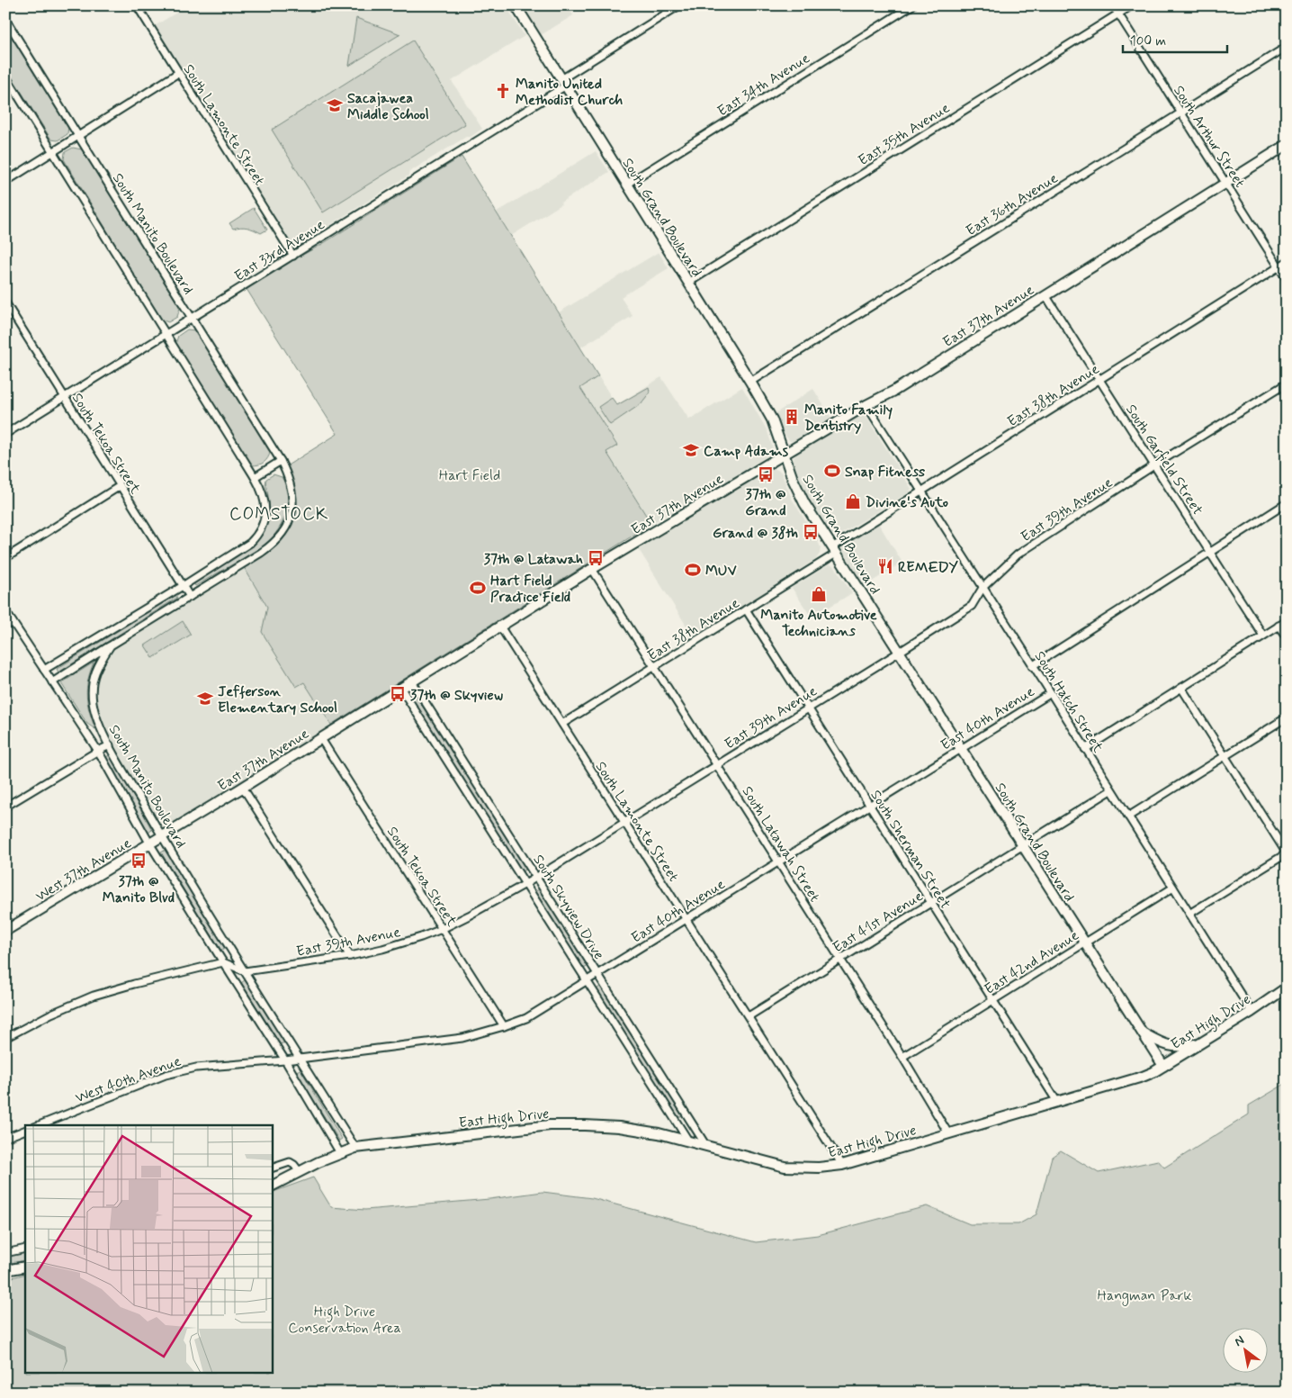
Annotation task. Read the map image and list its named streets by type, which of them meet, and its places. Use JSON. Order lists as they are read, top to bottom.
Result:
{
  "streets": {
    "main road": [
      "South Grand Boulevard",
      "East 37th Avenue",
      "West 37th Avenue",
      "East High Drive"
    ],
    "street": [
      "East 34th Avenue",
      "South Lamonte Street",
      "East 35th Avenue",
      "South Arthur Street",
      "East 36th Avenue",
      "South Manito Boulevard",
      "East 33rd Avenue",
      "East 38th Avenue",
      "South Tekoa Street",
      "South Garfield Street",
      "East 39th Avenue",
      "South Hatch Street",
      "East 40th Avenue",
      "South Latawah Street",
      "South Sherman Street",
      "South Skyview Drive",
      "East 41st Avenue",
      "East 42nd Avenue",
      "West 40th Avenue"
    ]
  },
  "crossings": [
    ["East 34th Avenue", "South Grand Boulevard"],
    ["South Lamonte Street", "East 33rd Avenue"],
    ["South Lamonte Street", "East 37th Avenue"],
    ["South Lamonte Street", "East 38th Avenue"],
    ["South Lamonte Street", "East 39th Avenue"],
    ["South Lamonte Street", "East 40th Avenue"],
    ["South Lamonte Street", "East 41st Avenue"],
    ["South Lamonte Street", "East High Drive"],
    ["East 35th Avenue", "South Arthur Street"],
    ["East 35th Avenue", "South Grand Boulevard"],
    ["South Arthur Street", "East 36th Avenue"],
    ["South Arthur Street", "East 37th Avenue"],
    ["South Arthur Street", "East 38th Avenue"],
    ["East 36th Avenue", "South Grand Boulevard"],
    ["South Grand Boulevard", "East 33rd Avenue"],
    ["South Grand Boulevard", "East 37th Avenue"],
    ["South Grand Boulevard", "East 38th Avenue"],
    ["South Grand Boulevard", "East 39th Avenue"],
    ["South Grand Boulevard", "East 40th Avenue"],
    ["South Grand Boulevard", "East 41st Avenue"],
    ["South Grand Boulevard", "East 42nd Avenue"],
    ["South Grand Boulevard", "East High Drive"],
    ["South Manito Boulevard", "East 33rd Avenue"],
    ["South Manito Boulevard", "East 37th Avenue"],
    ["South Manito Boulevard", "South Tekoa Street"],
    ["South Manito Boulevard", "East 39th Avenue"],
    ["South Manito Boulevard", "East 40th Avenue"],
    ["South Manito Boulevard", "West 37th Avenue"],
    ["South Manito Boulevard", "East High Drive"],
    ["South Manito Boulevard", "West 40th Avenue"],
    ["East 33rd Avenue", "South Tekoa Street"],
    ["East 37th Avenue", "South Tekoa Street"],
    ["East 37th Avenue", "South Garfield Street"],
    ["East 37th Avenue", "South Hatch Street"],
    ["East 37th Avenue", "South Latawah Street"],
    ["East 37th Avenue", "West 37th Avenue"],
    ["East 37th Avenue", "South Skyview Drive"],
    ["East 38th Avenue", "South Garfield Street"],
    ["East 38th Avenue", "South Hatch Street"],
    ["East 38th Avenue", "South Latawah Street"],
    ["East 38th Avenue", "South Sherman Street"],
    ["South Tekoa Street", "East 39th Avenue"],
    ["South Tekoa Street", "East 40th Avenue"],
    ["South Garfield Street", "East 39th Avenue"],
    ["South Garfield Street", "East 40th Avenue"],
    ["East 39th Avenue", "South Hatch Street"],
    ["East 39th Avenue", "South Latawah Street"],
    ["East 39th Avenue", "South Sherman Street"],
    ["East 39th Avenue", "South Skyview Drive"],
    ["South Hatch Street", "East 40th Avenue"],
    ["South Hatch Street", "East 41st Avenue"],
    ["South Hatch Street", "East 42nd Avenue"],
    ["South Hatch Street", "East High Drive"],
    ["East 40th Avenue", "South Latawah Street"],
    ["East 40th Avenue", "South Sherman Street"],
    ["East 40th Avenue", "South Skyview Drive"],
    ["East 40th Avenue", "West 40th Avenue"],
    ["South Latawah Street", "East 41st Avenue"],
    ["South Latawah Street", "East 42nd Avenue"],
    ["South Latawah Street", "East High Drive"],
    ["South Sherman Street", "East 41st Avenue"],
    ["South Sherman Street", "East 42nd Avenue"],
    ["South Sherman Street", "East High Drive"],
    ["South Skyview Drive", "East High Drive"]
  ],
  "districts": ["COMSTOCK"],
  "parks": ["Hart Field", "Hangman Park", "High Drive Conservation Area"],
  "places": {
    "church": ["Manito United Methodist Church"],
    "school or university": ["Sacajawea Middle School", "Camp Adams", "Jefferson Elementary School"],
    "building": ["Manito Family Dentistry"],
    "sports": ["Snap Fitness", "MUV", "Hart Field Practice Field"],
    "bus stop": [
      "37th @ Grand",
      "Grand @ 38th",
      "37th @ Latawah",
      "37th @ Skyview",
      "37th @ Manito Blvd"
    ],
    "shop": ["Divine's Auto", "Manito Automotive Technicians"],
    "restaurant": ["REMEDY"]
  },
  "scale_bar": "100 m",
  "north": "top left"
}
